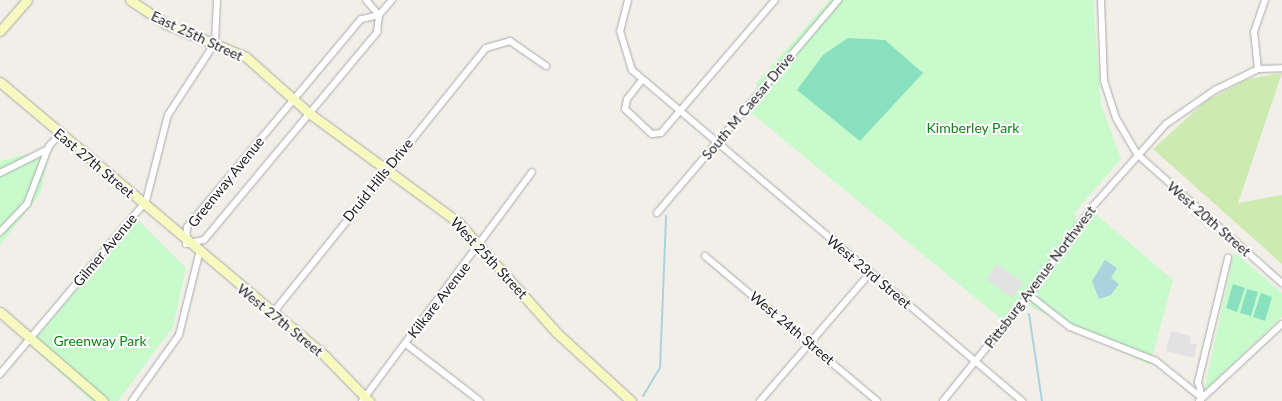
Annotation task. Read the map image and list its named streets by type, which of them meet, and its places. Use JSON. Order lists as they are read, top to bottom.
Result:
{
  "streets": {
    "street": [
      "East 25th Street",
      "South M Caesar Drive",
      "East 27th Street",
      "Druid Hills Drive",
      "Greenway Avenue",
      "West 20th Street",
      "Gilmer Avenue",
      "West 25th Street",
      "West 23rd Street",
      "Pittsburg Avenue Northwest",
      "Kilkare Avenue",
      "West 27th Street",
      "West 24th Street"
    ]
  },
  "crossings": [
    ["East 25th Street", "Greenway Avenue"],
    ["East 25th Street", "Gilmer Avenue"],
    ["East 25th Street", "West 25th Street"],
    ["South M Caesar Drive", "West 23rd Street"],
    ["East 27th Street", "Greenway Avenue"],
    ["East 27th Street", "Gilmer Avenue"],
    ["East 27th Street", "West 27th Street"],
    ["Druid Hills Drive", "West 25th Street"],
    ["Druid Hills Drive", "West 27th Street"],
    ["Greenway Avenue", "West 25th Street"],
    ["Greenway Avenue", "West 27th Street"],
    ["West 20th Street", "Pittsburg Avenue Northwest"],
    ["West 25th Street", "Kilkare Avenue"],
    ["West 23rd Street", "Pittsburg Avenue Northwest"],
    ["Kilkare Avenue", "West 27th Street"]
  ],
  "parks": ["Kimberley Park", "Greenway Park"]
}
